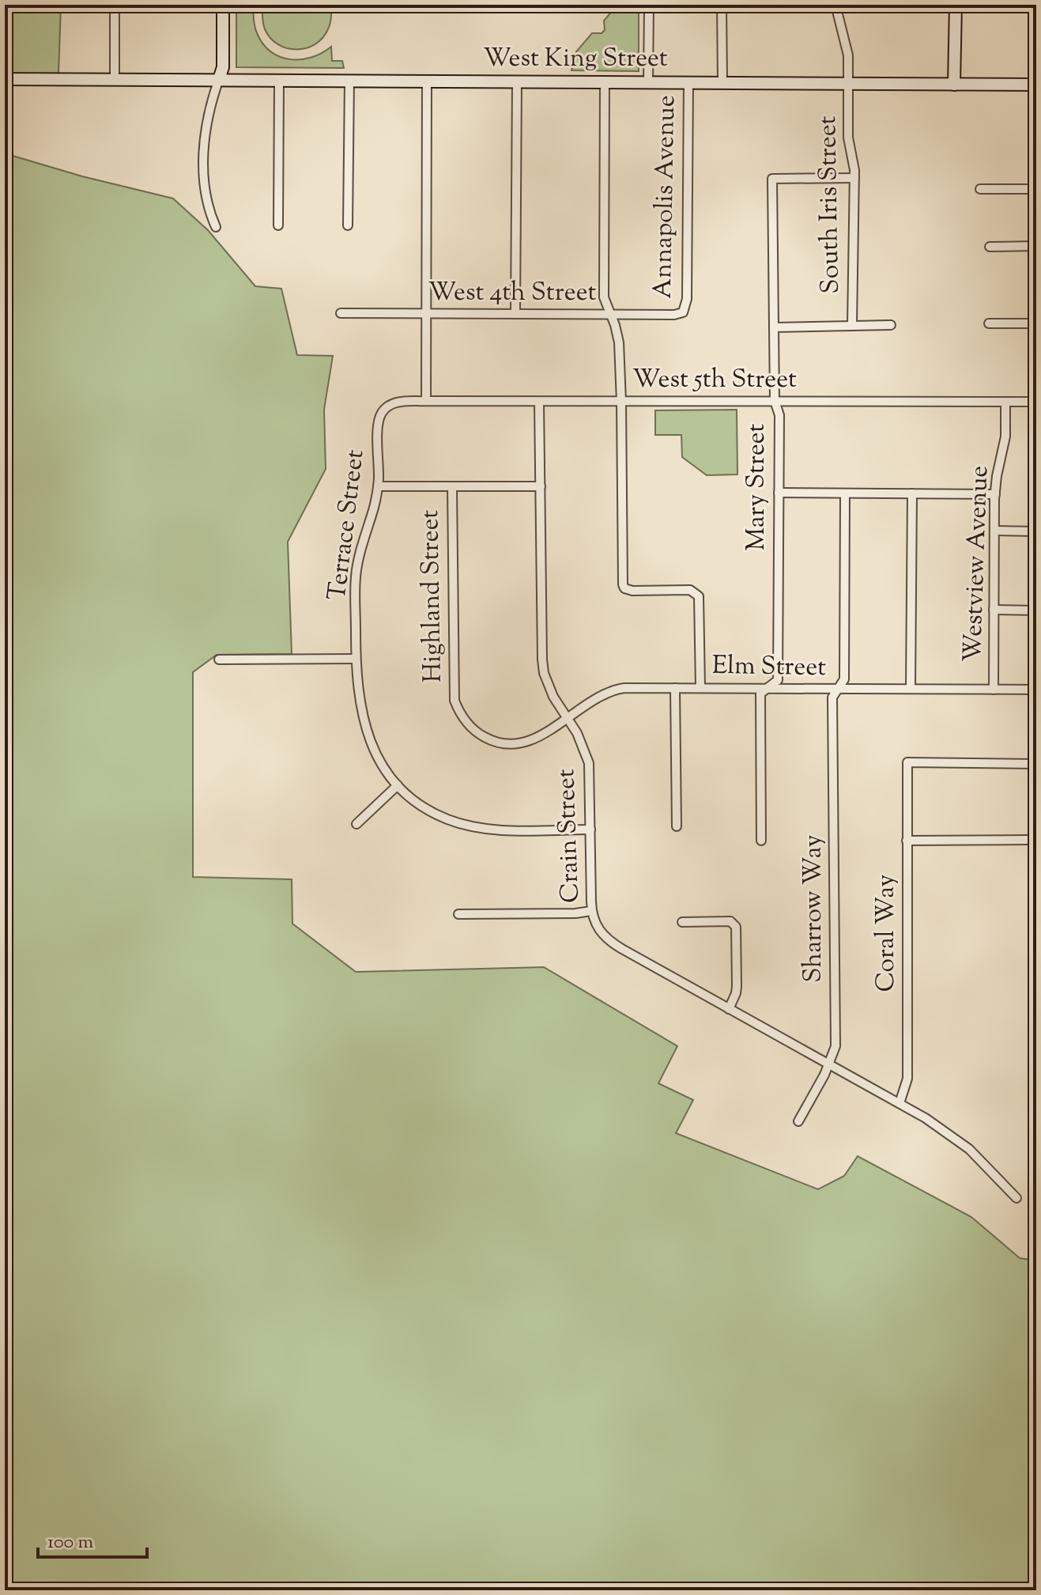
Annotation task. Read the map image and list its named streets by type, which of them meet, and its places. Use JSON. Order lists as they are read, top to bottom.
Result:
{
  "streets": {
    "street": [
      "West King Street",
      "Annapolis Avenue",
      "South Iris Street",
      "West 4th Street",
      "West 5th Street",
      "Mary Street",
      "Terrace Street",
      "Westview Avenue",
      "Highland Street",
      "Elm Street",
      "Crain Street",
      "Sharrow Way",
      "Coral Way"
    ]
  },
  "crossings": [
    ["West King Street", "Annapolis Avenue"],
    ["West King Street", "South Iris Street"],
    ["Annapolis Avenue", "West 4th Street"],
    ["South Iris Street", "Mary Street"],
    ["West 5th Street", "Mary Street"],
    ["West 5th Street", "Terrace Street"],
    ["West 5th Street", "Westview Avenue"],
    ["West 5th Street", "Crain Street"],
    ["Mary Street", "Elm Street"],
    ["Terrace Street", "Crain Street"],
    ["Westview Avenue", "Elm Street"],
    ["Highland Street", "Elm Street"],
    ["Elm Street", "Crain Street"],
    ["Elm Street", "Sharrow Way"],
    ["Crain Street", "Sharrow Way"],
    ["Crain Street", "Coral Way"]
  ],
  "scale_bar": "100 m"
}
